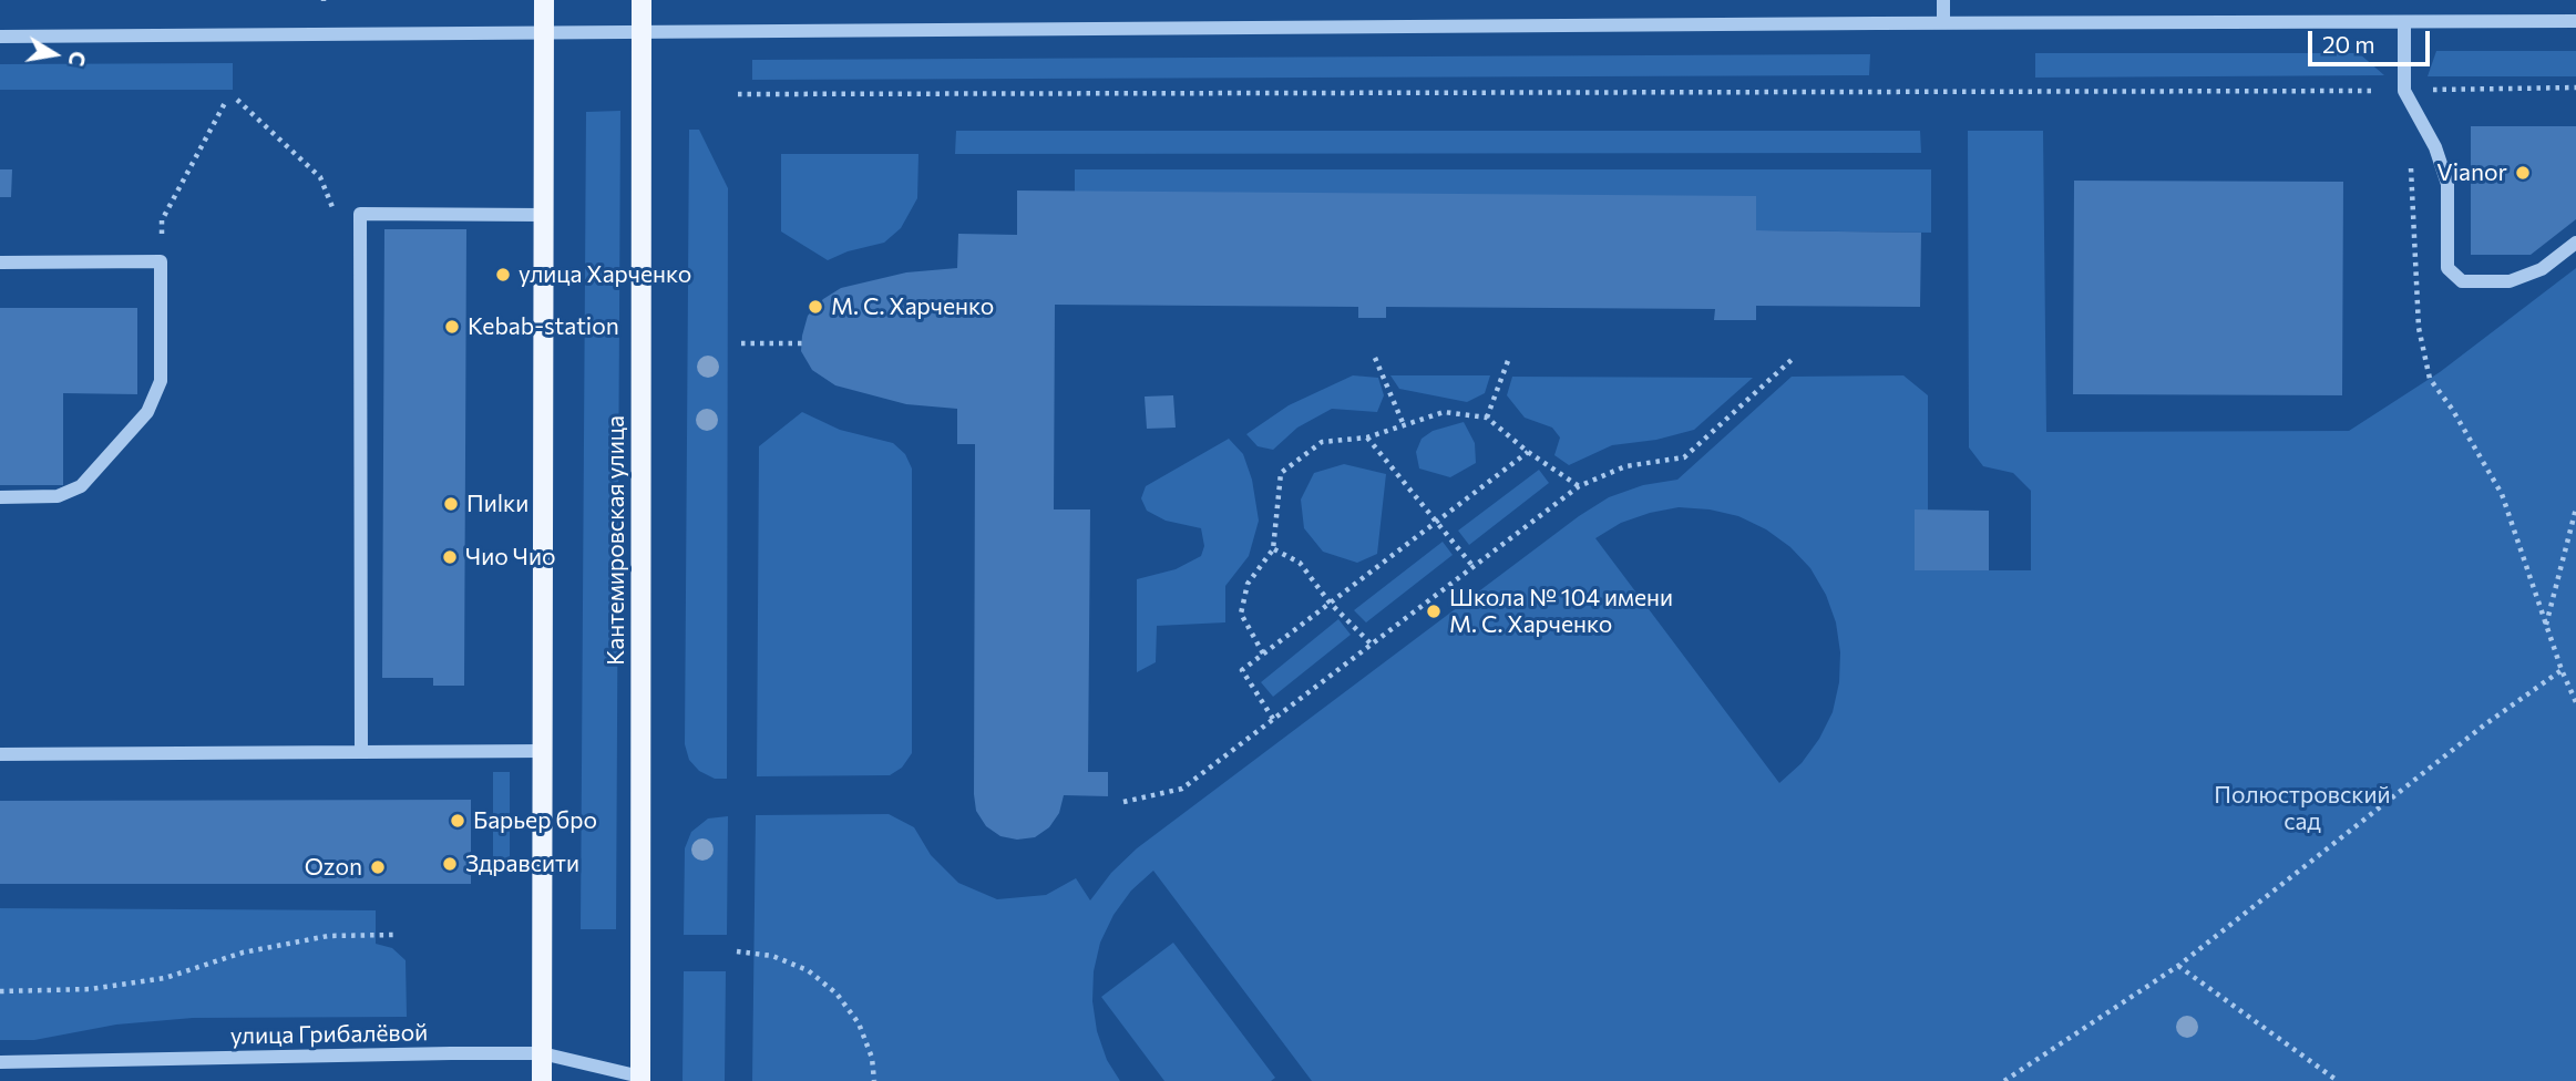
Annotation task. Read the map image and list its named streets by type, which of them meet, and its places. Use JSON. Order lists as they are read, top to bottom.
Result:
{
  "streets": {
    "main road": ["Кантемировская улица"],
    "street": ["улица Грибалёвой"]
  },
  "crossings": [
    ["Кантемировская улица", "улица Грибалёвой"]
  ],
  "parks": ["Полюстровский сад"],
  "places": [
    "Vianor",
    "улица Харченко",
    "М. С. Харченко",
    "Kebab-station",
    "Пиlки",
    "Чио Чио",
    "Школа № 104 имени М. С. Харченко",
    "Барьер бро",
    "Здравсити",
    "Ozon"
  ],
  "scale_bar": "20 m",
  "north": "right"
}
